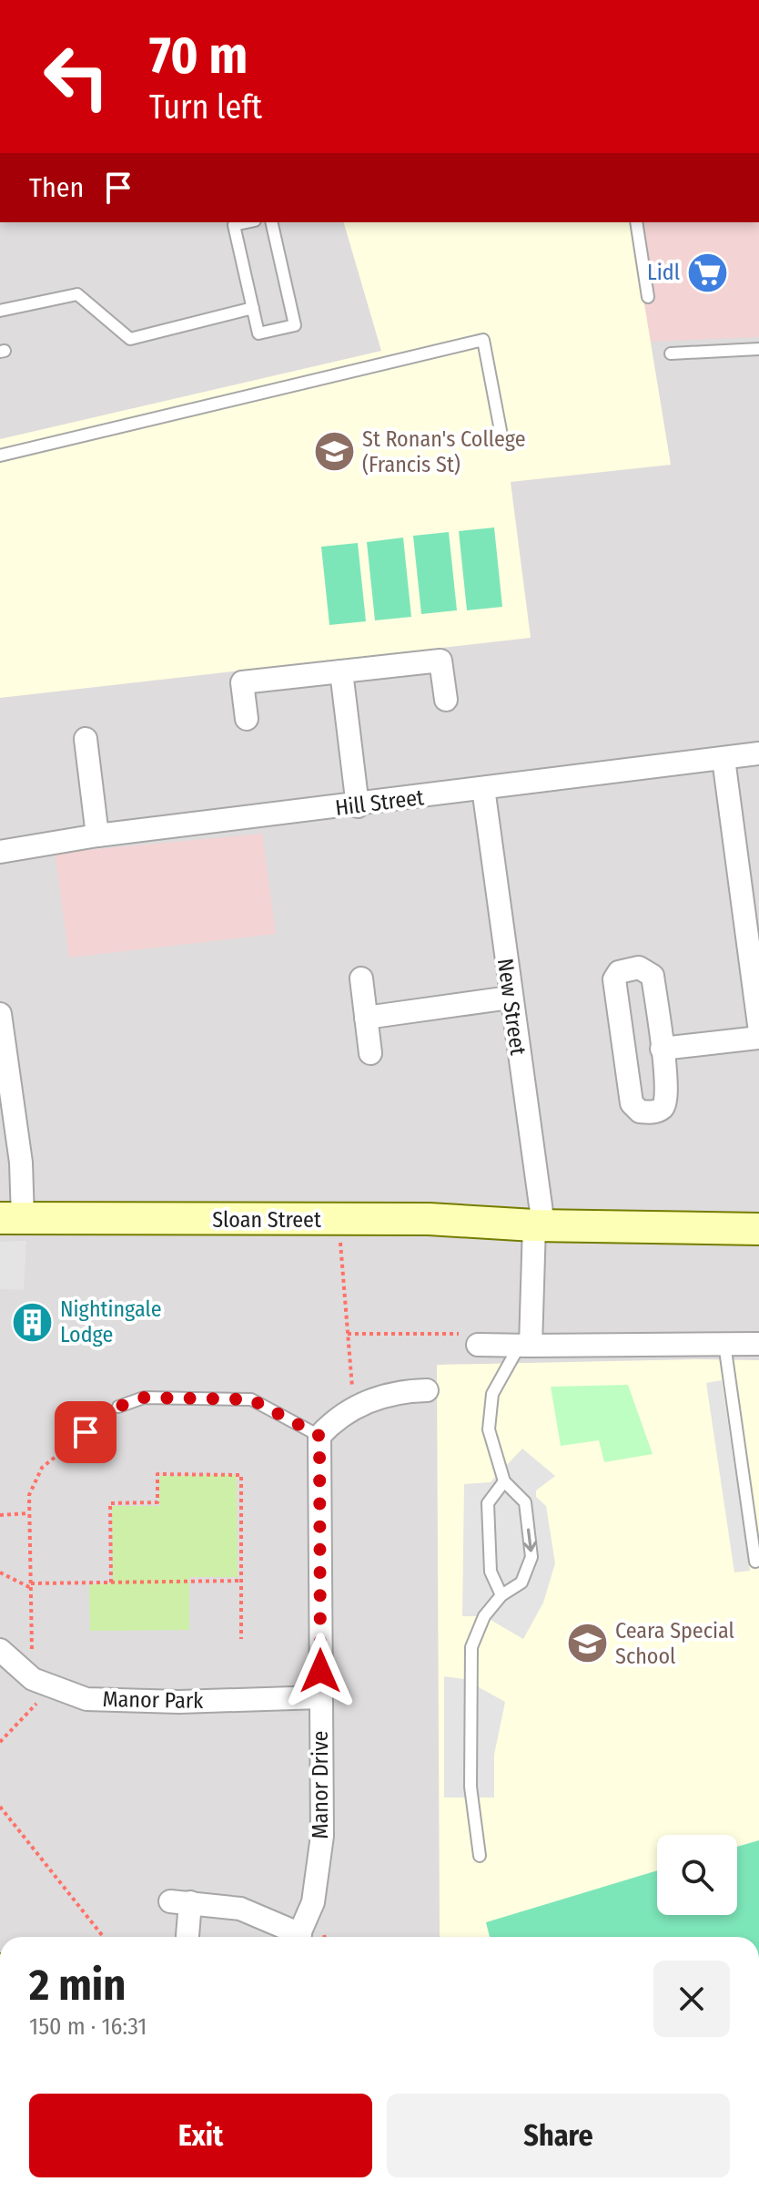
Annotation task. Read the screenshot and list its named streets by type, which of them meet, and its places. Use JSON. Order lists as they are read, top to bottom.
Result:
{
  "streets": {
    "street": [
      "Hill Street",
      "New Street",
      "Sloan Street",
      "Manor Park",
      "Manor Drive"
    ]
  },
  "crossings": [
    ["Hill Street", "New Street"],
    ["New Street", "Sloan Street"],
    ["Manor Park", "Manor Drive"]
  ],
  "places": {
    "supermarket": ["Lidl"],
    "school or university": ["St Ronan's College (Francis St)", "Ceara Special School"],
    "building": ["Nightingale Lodge"]
  },
  "page": {
    "turn": ["70 m", "Turn left"],
    "then": "Then",
    "heading": ["2 min", "150 m · 16:31"],
    "buttons": ["Exit", "Share"]
  }
}
